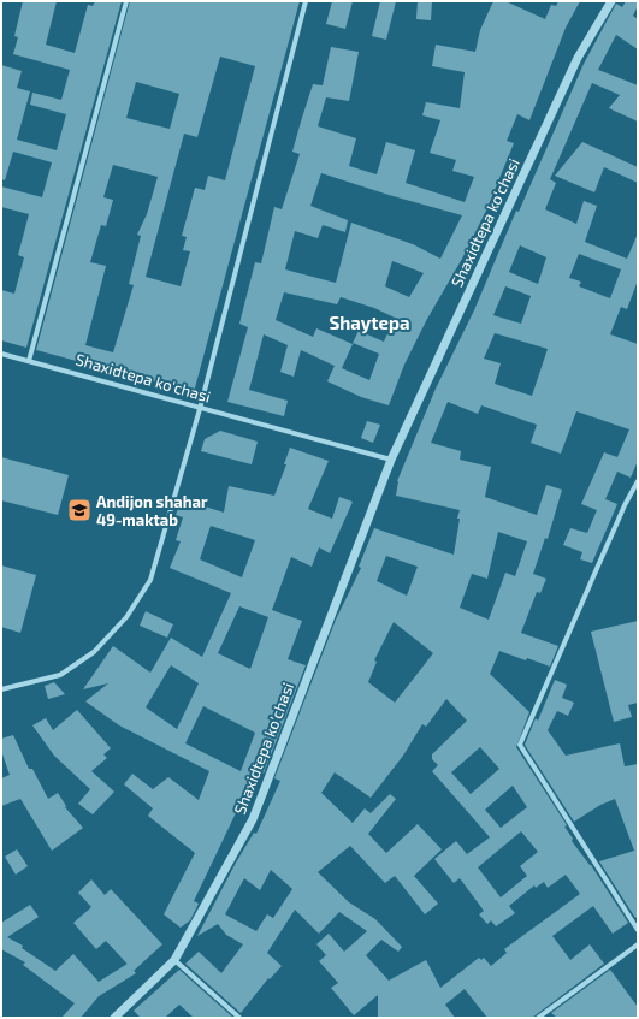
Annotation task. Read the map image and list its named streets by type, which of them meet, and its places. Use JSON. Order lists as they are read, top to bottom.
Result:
{
  "streets": {
    "street": ["Shaxidtepa ko'chasi"]
  },
  "districts": ["Shaytepa"],
  "places": {
    "school or university": ["Andijon shahar 49-maktab"]
  }
}
